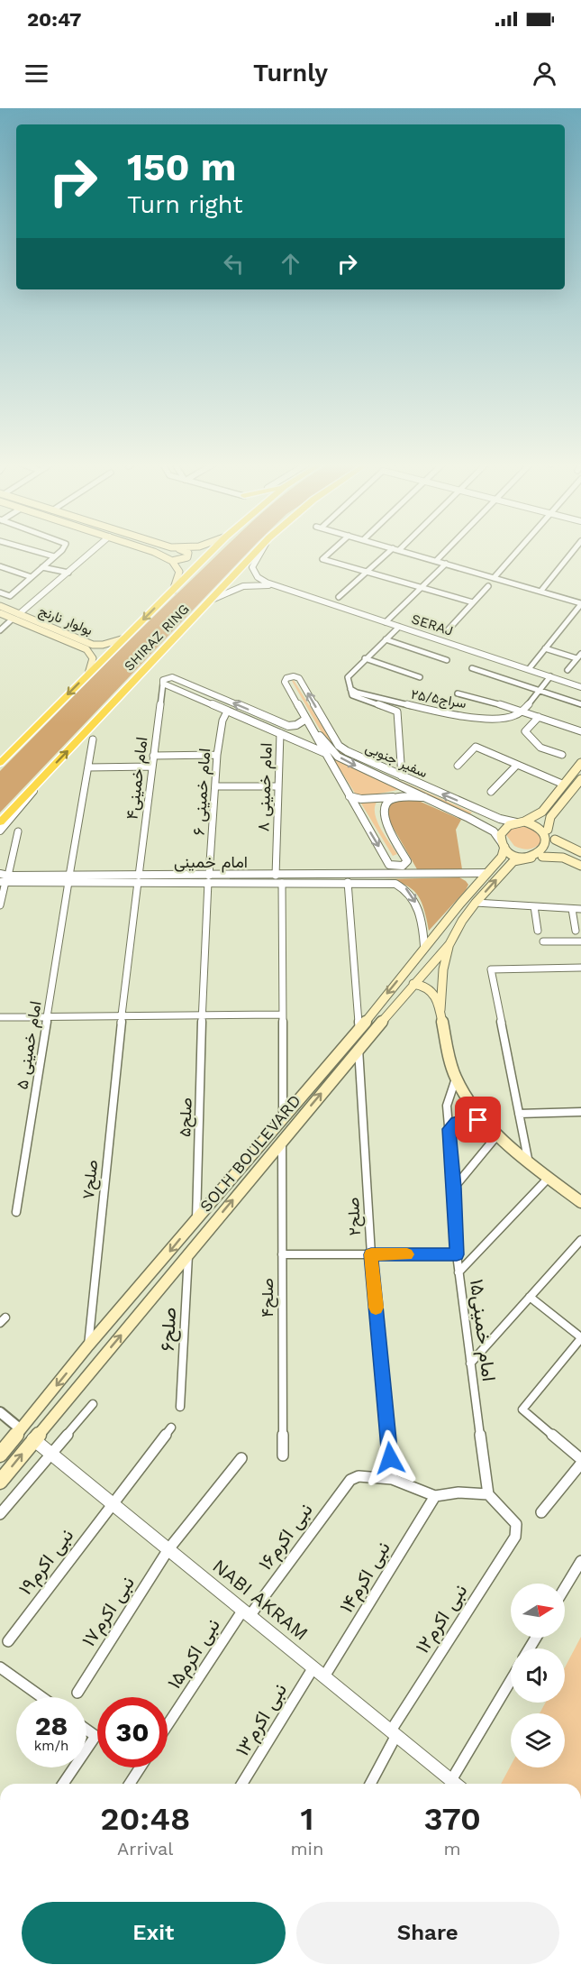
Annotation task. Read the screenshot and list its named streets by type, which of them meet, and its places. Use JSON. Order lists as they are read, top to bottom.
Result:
{
  "streets": {
    "highway": ["SHIRAZ RING"],
    "main road": ["بولوار نارنج", "SOLH BOULEVARD"],
    "street": [
      "SERAJ",
      "سراج۲۵/۵",
      "سفیر جنوبی",
      "امام خمینی۴",
      "امام خمینی ۸",
      "امام خمینی ۶",
      "امام خمینی",
      "امام خمینی ۵",
      "صلح۵",
      "صلح۷",
      "صلح۲",
      "صلح۴",
      "صلح۶",
      "۱۵امام خمینی",
      "نبی اکرم۱۶",
      "نبی اکرم۱۹",
      "نبی اکرم۱۴",
      "NABI AKRAM",
      "نبی اکرم۱۷",
      "نبی اکرم۱۲",
      "نبی اکرم۱۵",
      "نبی اکرم۱۳"
    ]
  },
  "crossings": [
    ["بولوار نارنج", "SHIRAZ RING"],
    ["سفیر جنوبی", "SOLH BOULEVARD"],
    ["امام خمینی۴", "امام خمینی"],
    ["امام خمینی۴", "صلح۷"],
    ["امام خمینی ۸", "امام خمینی"],
    ["امام خمینی ۶", "امام خمینی"],
    ["امام خمینی ۶", "صلح۵"],
    ["امام خمینی", "امام خمینی ۵"],
    ["امام خمینی", "SOLH BOULEVARD"],
    ["صلح۵", "SOLH BOULEVARD"],
    ["SOLH BOULEVARD", "صلح۷"],
    ["SOLH BOULEVARD", "صلح۲"],
    ["SOLH BOULEVARD", "صلح۴"],
    ["SOLH BOULEVARD", "صلح۶"],
    ["SOLH BOULEVARD", "NABI AKRAM"],
    ["صلح۲", "نبی اکرم۱۶"],
    ["۱۵امام خمینی", "نبی اکرم۱۲"],
    ["نبی اکرم۱۶", "NABI AKRAM"],
    ["نبی اکرم۱۶", "نبی اکرم۱۵"],
    ["نبی اکرم۱۹", "NABI AKRAM"],
    ["نبی اکرم۱۴", "NABI AKRAM"],
    ["NABI AKRAM", "نبی اکرم۱۷"],
    ["NABI AKRAM", "نبی اکرم۱۲"],
    ["NABI AKRAM", "نبی اکرم۱۵"],
    ["NABI AKRAM", "نبی اکرم۱۳"]
  ],
  "north": "right",
  "page": {
    "status": "20:47",
    "header": "Turnly",
    "turn": ["150 m", "Turn right"],
    "speed": "28 km/h",
    "limit": "30",
    "eta": [
      "20:48",
      "Arrival",
      "1",
      "min",
      "370",
      "m"
    ],
    "buttons": ["Exit", "Share"]
  }
}
